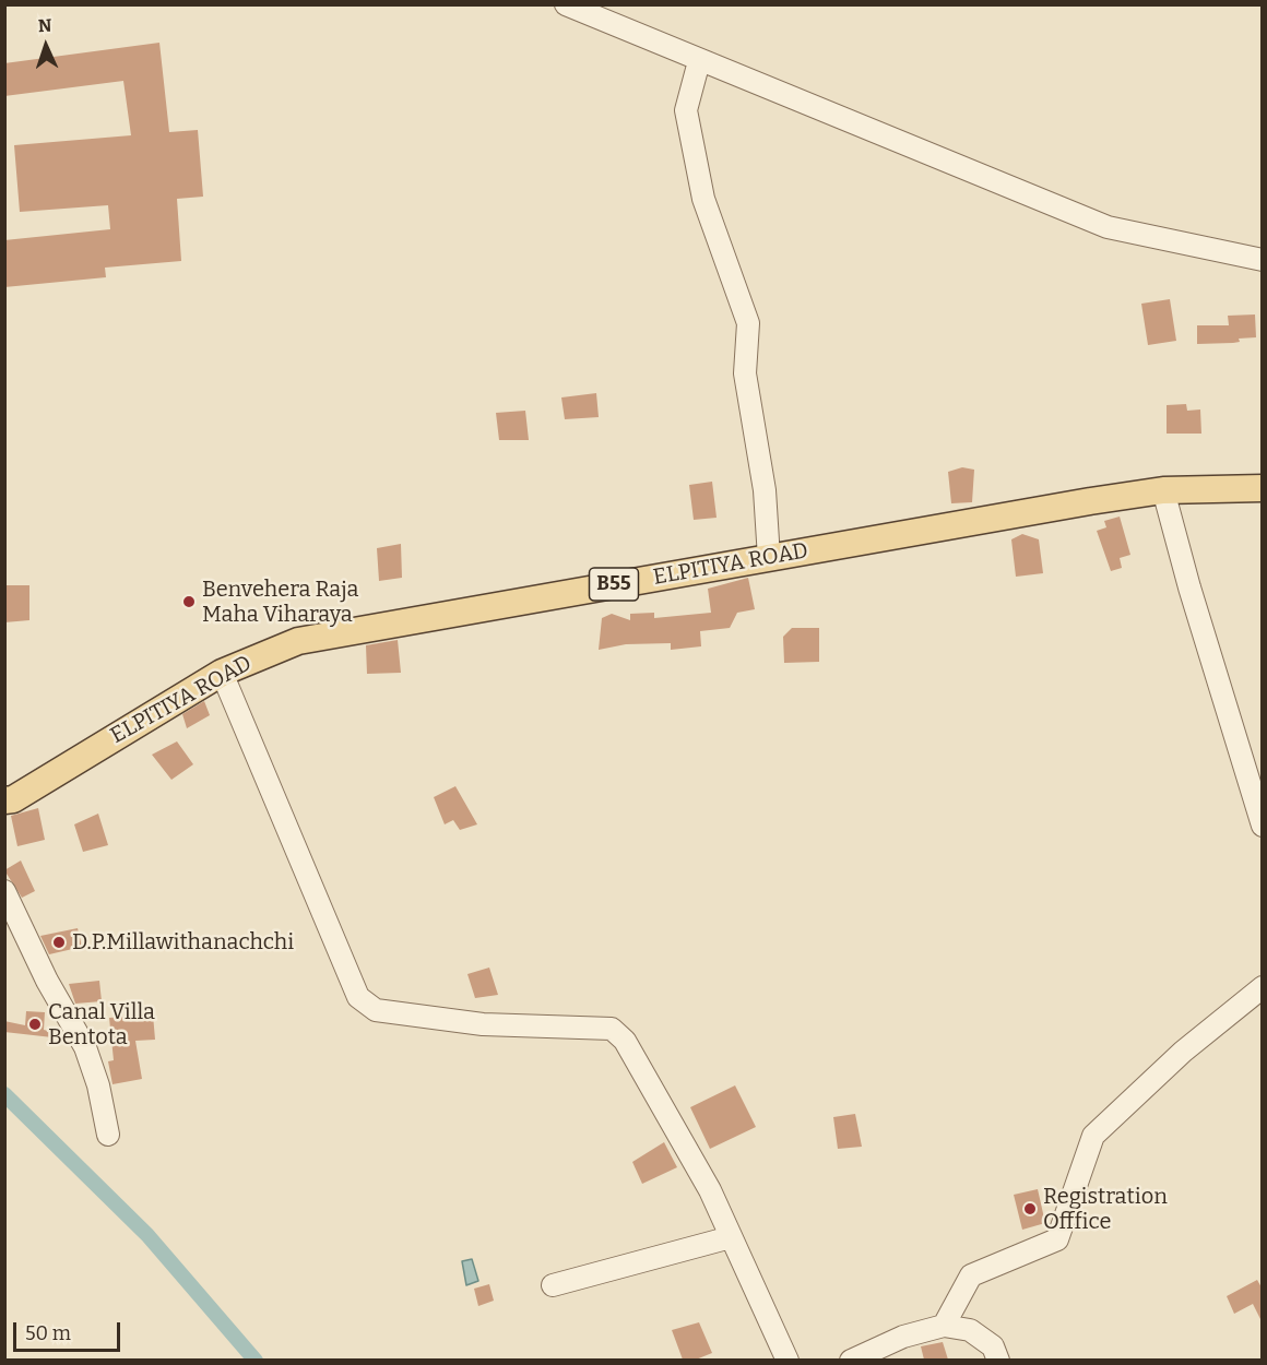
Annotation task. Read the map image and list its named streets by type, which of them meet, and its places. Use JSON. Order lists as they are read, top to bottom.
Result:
{
  "streets": {
    "main road": ["ELPITIYA ROAD", "B55"]
  },
  "places": [
    "Benvehera Raja Maha Viharaya",
    "D.P.Millawithanachchi",
    "Canal Villa Bentota",
    "Registration Offfice"
  ],
  "scale_bar": "50 m",
  "north": "top"
}
